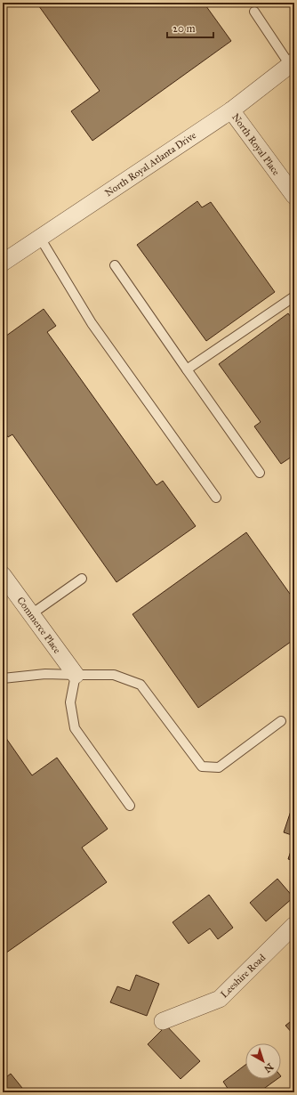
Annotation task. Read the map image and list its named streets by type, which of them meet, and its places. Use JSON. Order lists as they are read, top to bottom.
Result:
{
  "streets": {
    "street": [
      "North Royal Place",
      "North Royal Atlanta Drive",
      "Commerce Place",
      "Leeshire Road"
    ]
  },
  "crossings": [
    ["North Royal Place", "North Royal Atlanta Drive"]
  ],
  "scale_bar": "20 m",
  "north": "bottom right"
}
